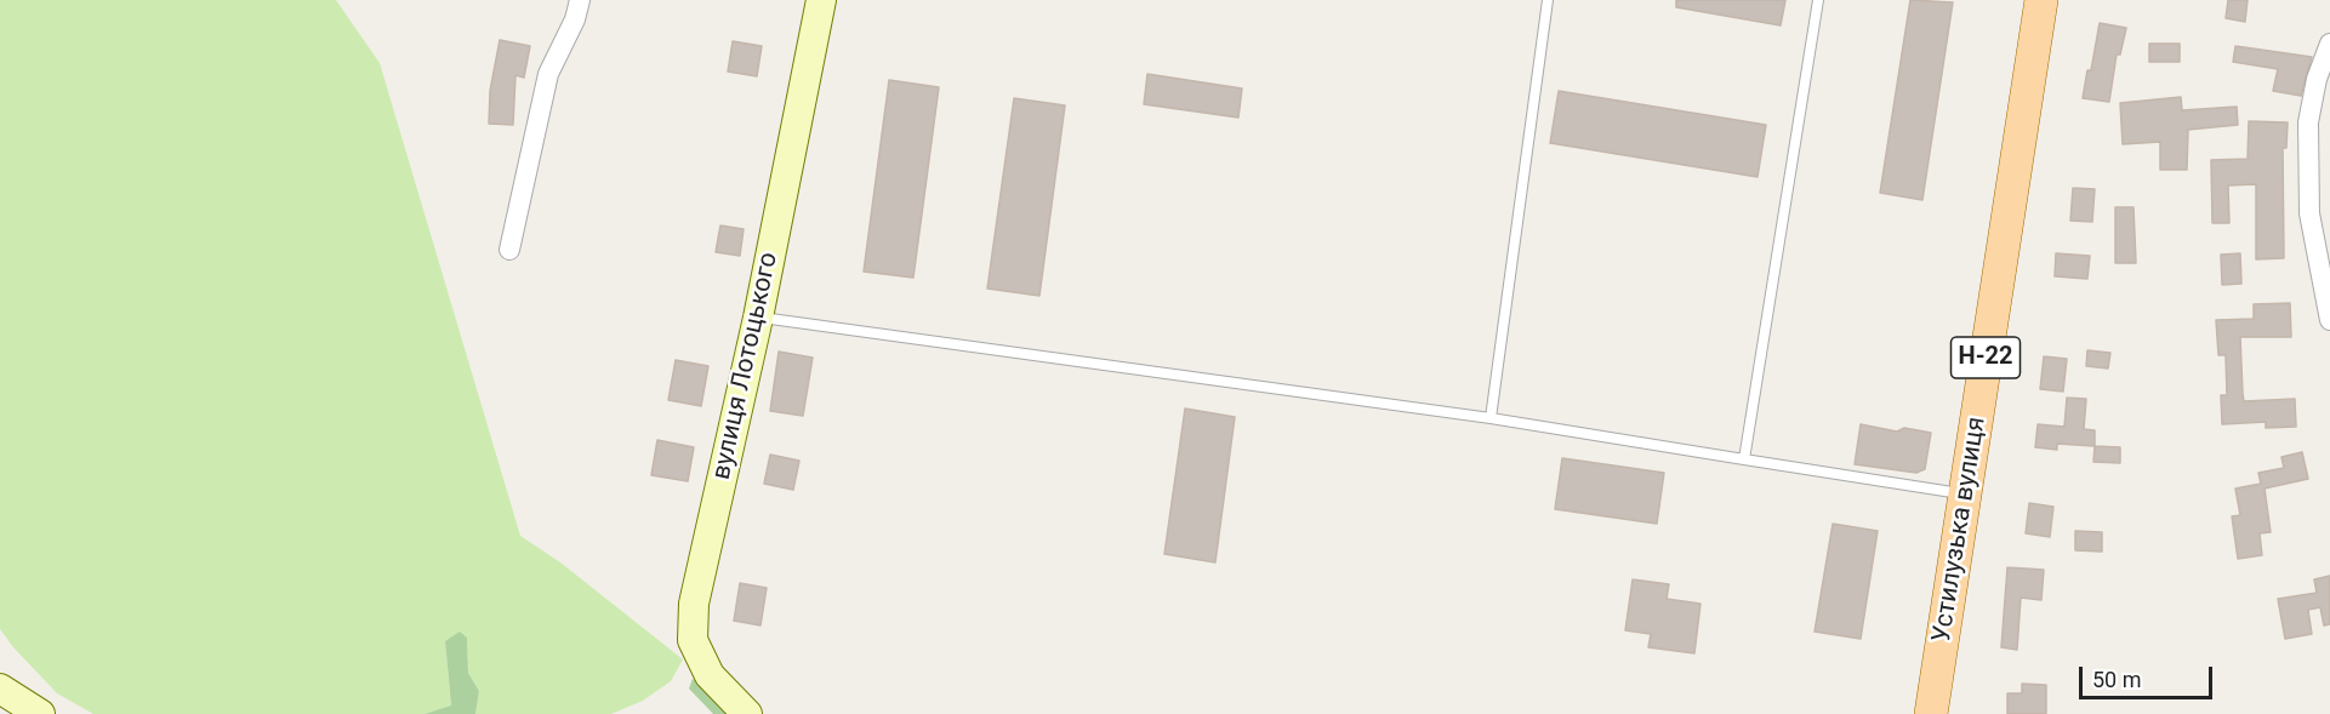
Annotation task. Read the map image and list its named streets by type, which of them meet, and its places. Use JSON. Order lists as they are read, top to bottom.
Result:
{
  "streets": {
    "main road": ["Н-22", "Устилузька вулиця"],
    "street": ["вулиця Лотоцького"]
  },
  "scale_bar": "50 m"
}
